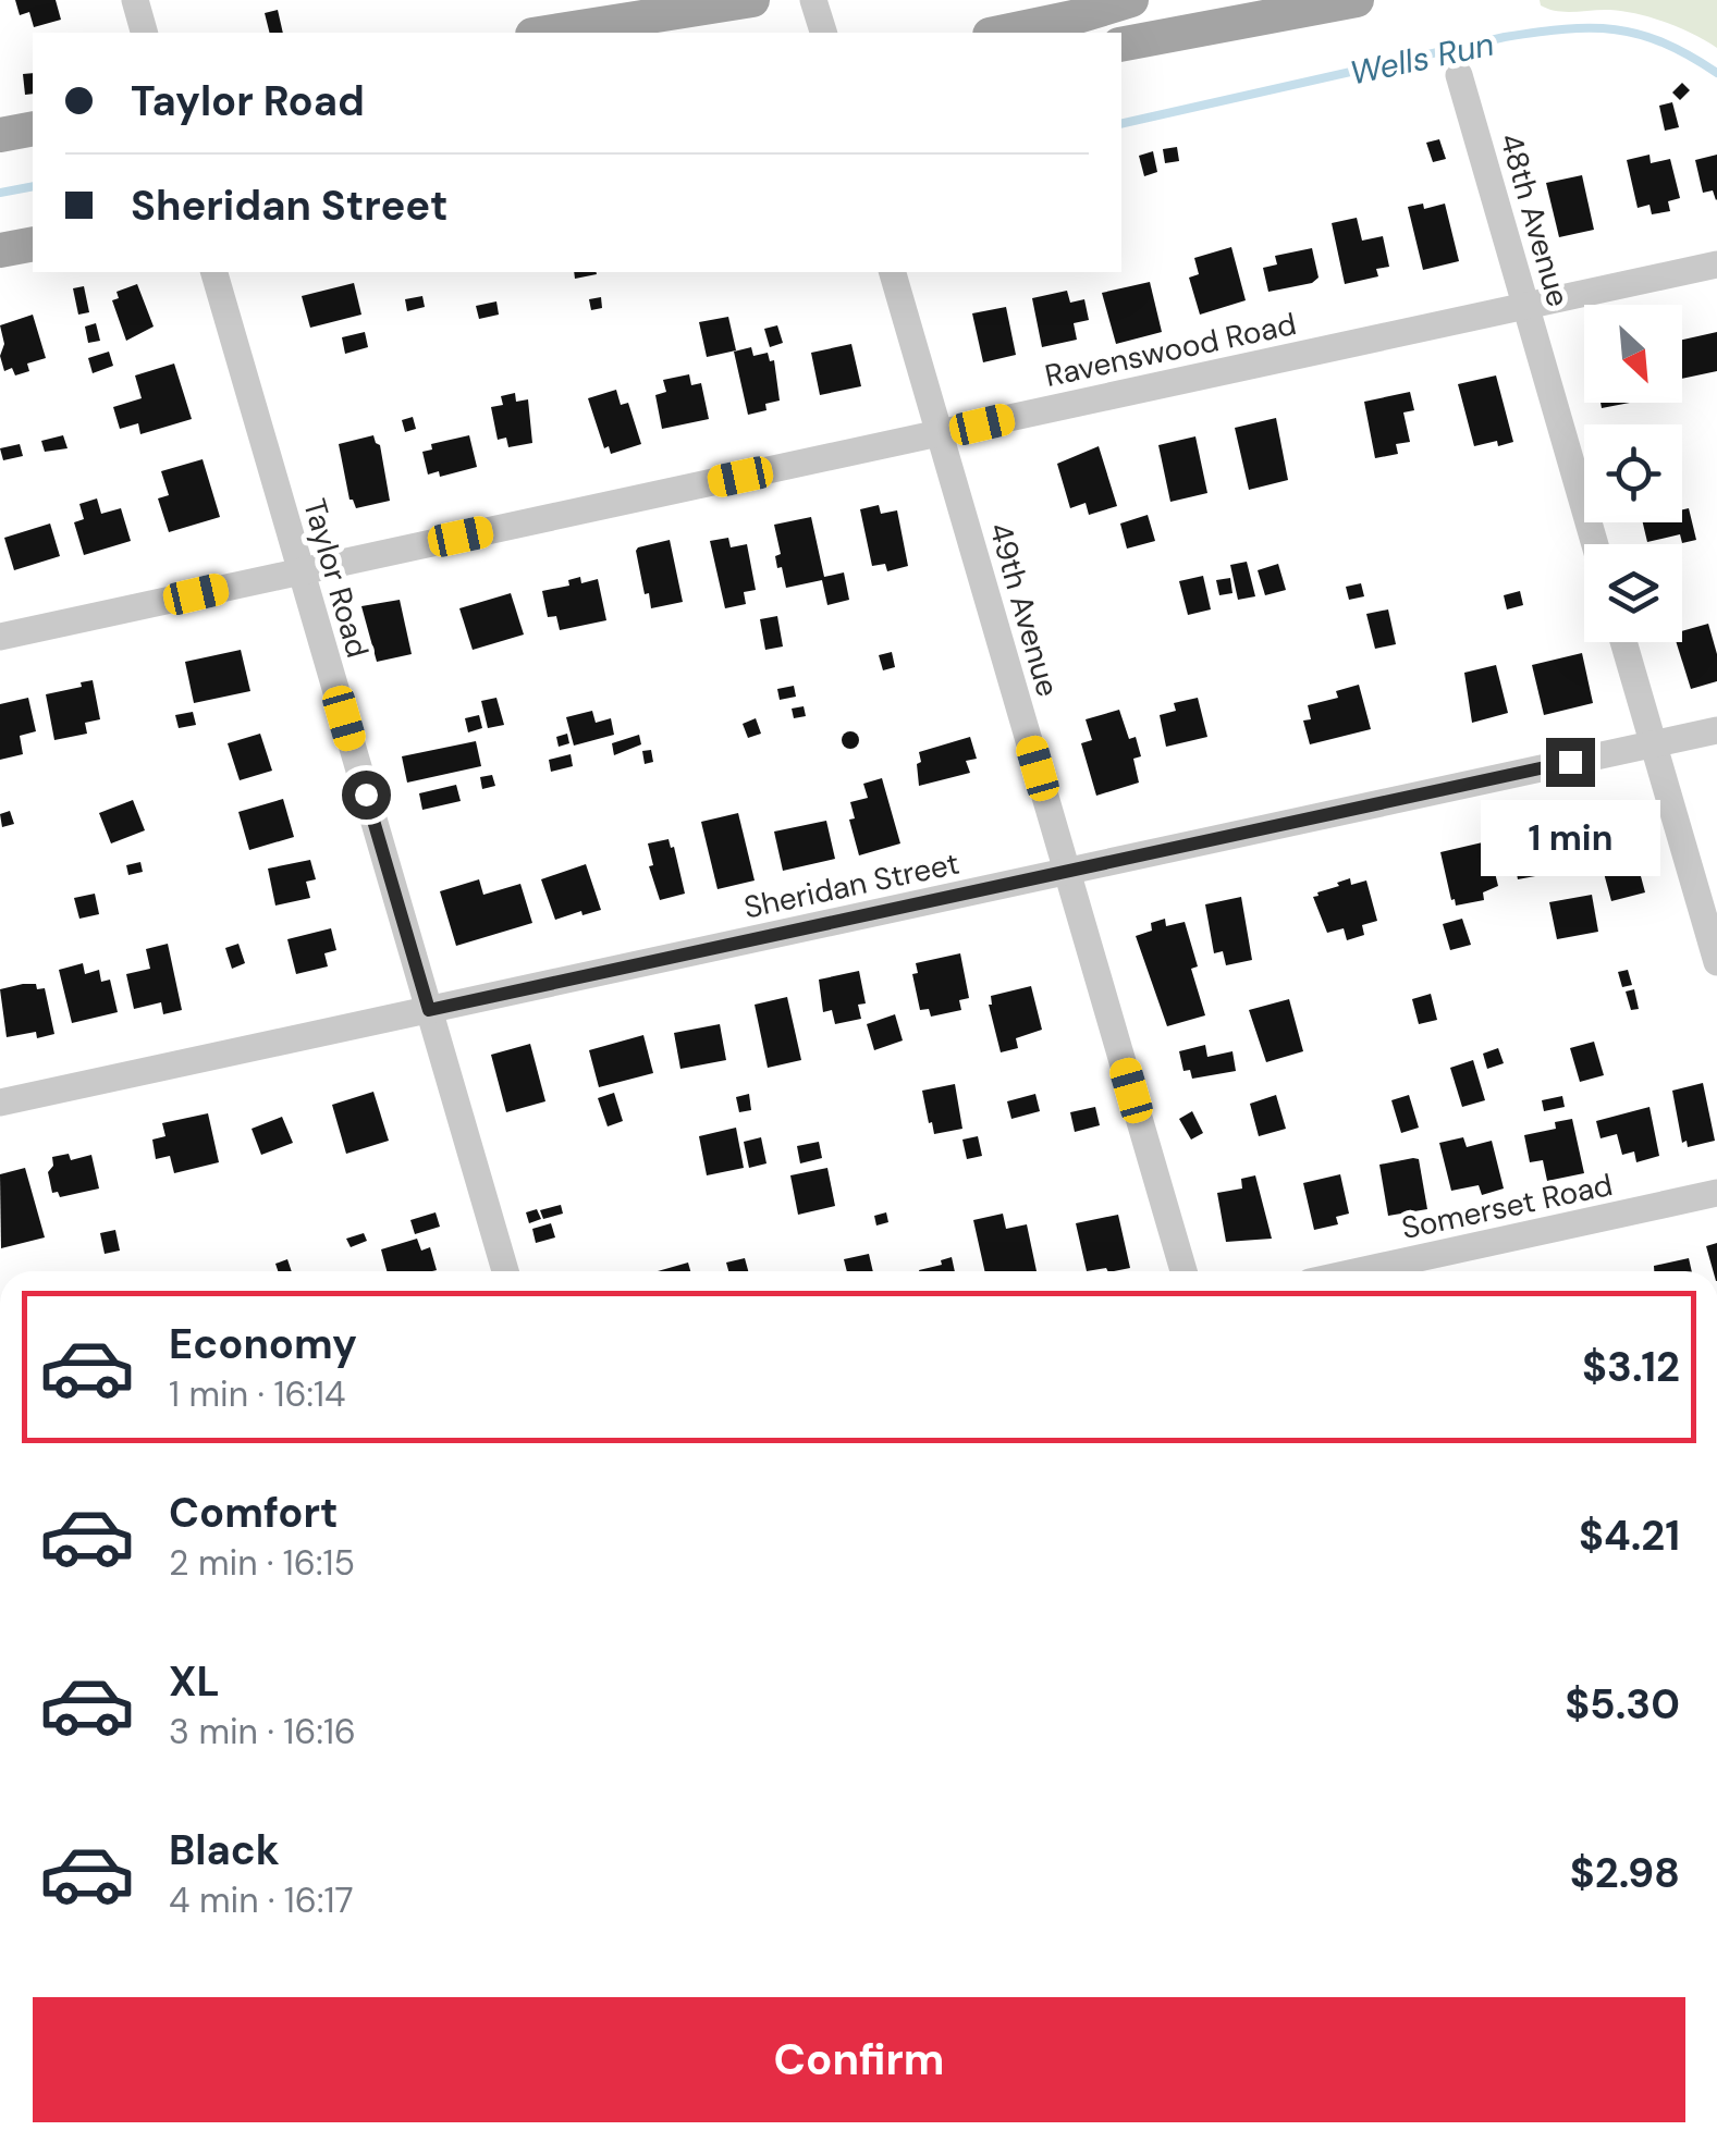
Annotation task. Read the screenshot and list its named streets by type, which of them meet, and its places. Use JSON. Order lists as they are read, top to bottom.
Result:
{
  "streets": {
    "street": [
      "48th Avenue",
      "Ravenswood Road",
      "Taylor Road",
      "49th Avenue",
      "Sheridan Street",
      "Somerset Road"
    ]
  },
  "crossings": [
    ["48th Avenue", "Ravenswood Road"],
    ["Ravenswood Road", "Taylor Road"],
    ["Ravenswood Road", "49th Avenue"],
    ["Taylor Road", "Sheridan Street"],
    ["49th Avenue", "Sheridan Street"]
  ],
  "water": ["Wells Run"],
  "north": "bottom right",
  "page": {
    "banner": ["Taylor Road", "Sheridan Street"],
    "bubble": "1 min",
    "list": [
      {
        "name": "Economy",
        "note": "1 min · 16:14",
        "value": "$3.12"
      },
      {
        "name": "Comfort",
        "note": "2 min · 16:15",
        "value": "$4.21"
      },
      {
        "name": "XL",
        "note": "3 min · 16:16",
        "value": "$5.30"
      },
      {
        "name": "Black",
        "note": "4 min · 16:17",
        "value": "$2.98"
      }
    ],
    "buttons": "Confirm"
  }
}
